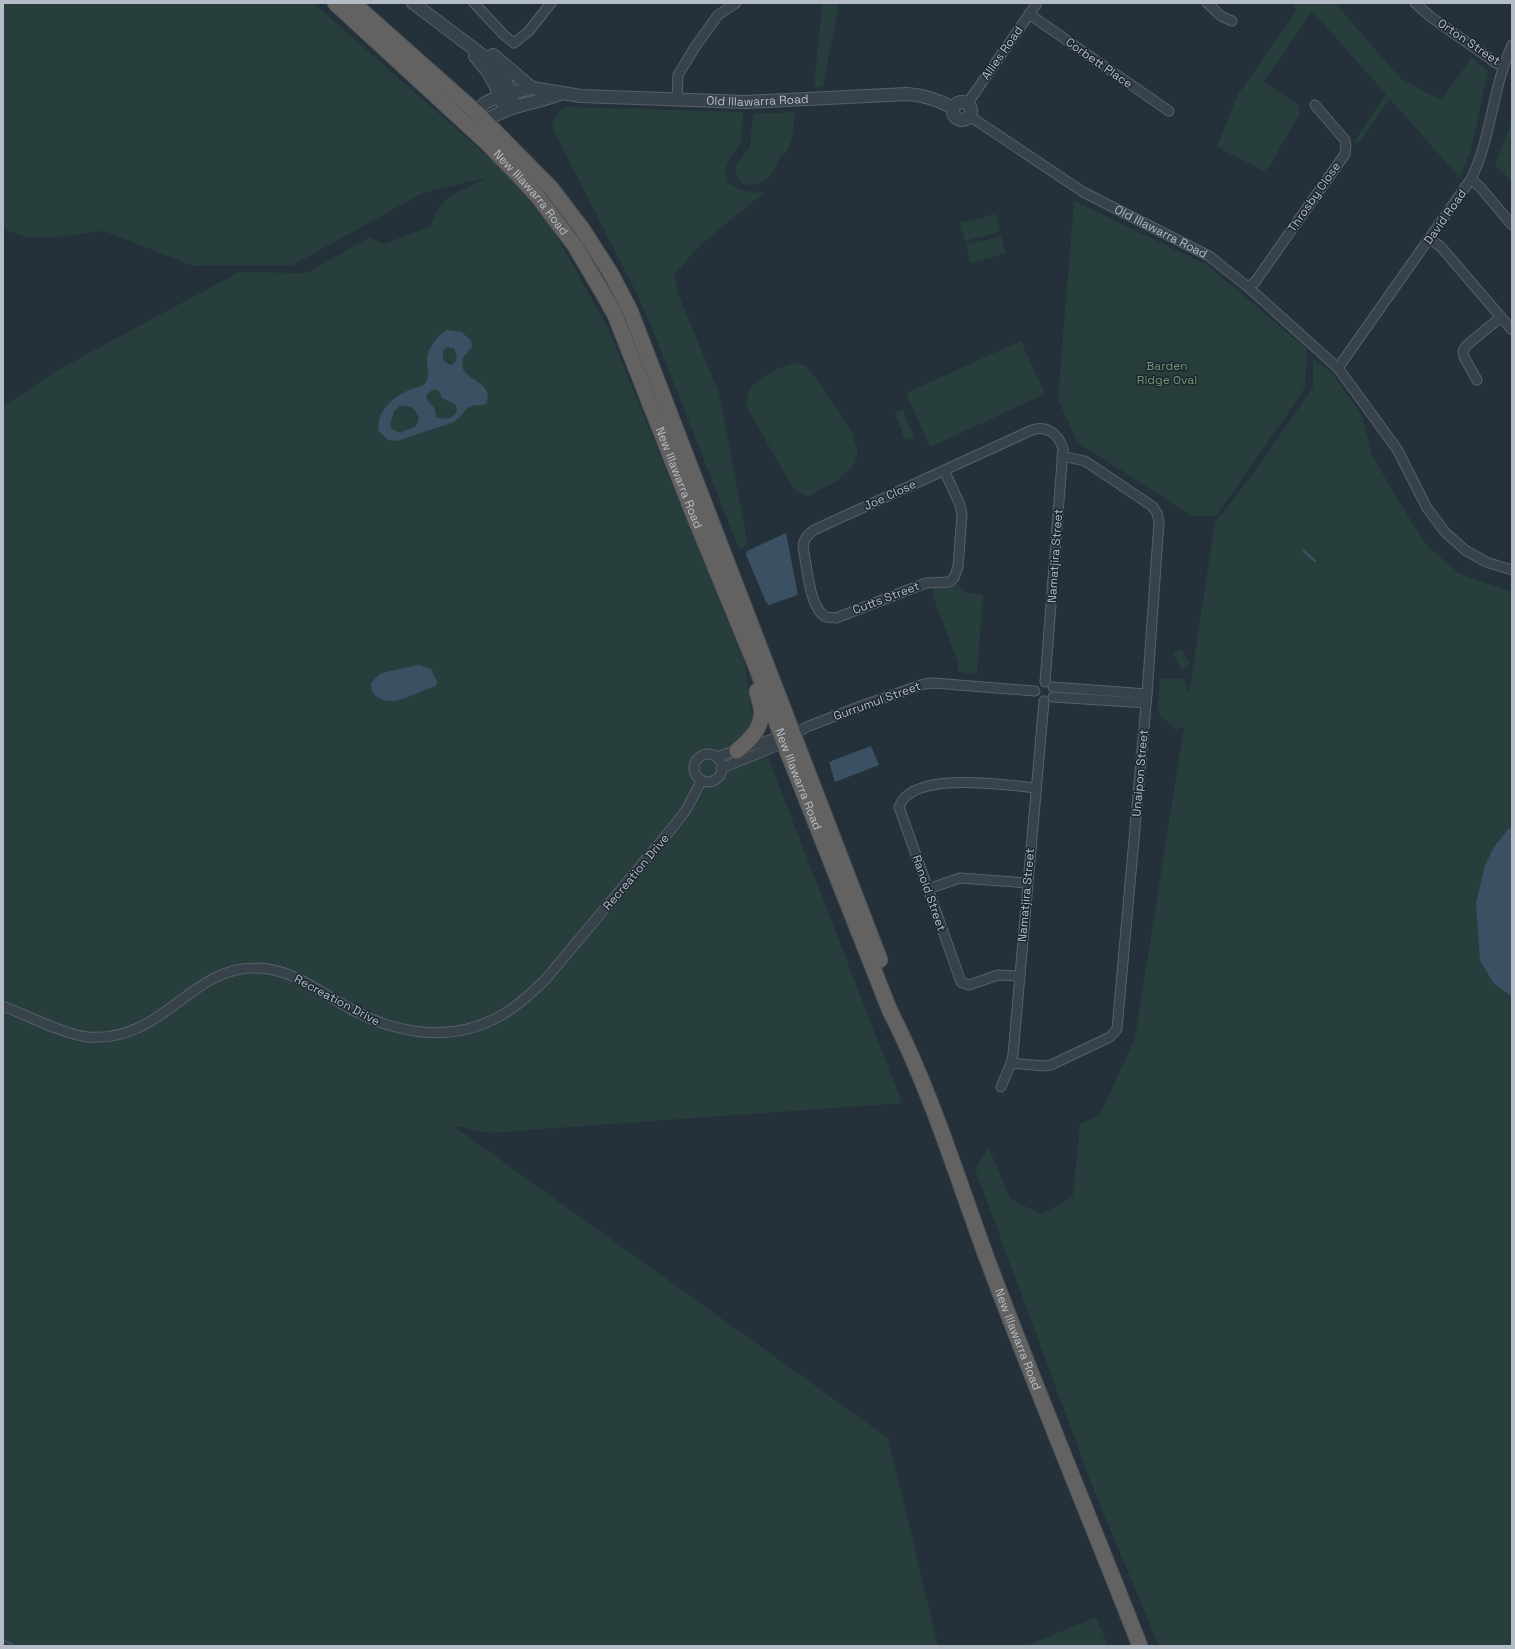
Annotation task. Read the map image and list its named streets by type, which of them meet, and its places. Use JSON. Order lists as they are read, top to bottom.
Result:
{
  "streets": {
    "highway": ["New Illawarra Road"],
    "street": [
      "Orton Street",
      "Allies Road",
      "Corbett Place",
      "Old Illawarra Road",
      "Throsby Close",
      "David Road",
      "Joe Close",
      "Namatjira Street",
      "Cutts Street",
      "Gurrumul Street",
      "Unaipon Street",
      "Recreation Drive",
      "Ranold Street"
    ]
  },
  "crossings": [
    ["Orton Street", "David Road"],
    ["Allies Road", "Corbett Place"],
    ["Allies Road", "Old Illawarra Road"],
    ["Old Illawarra Road", "New Illawarra Road"],
    ["Old Illawarra Road", "Throsby Close"],
    ["Old Illawarra Road", "David Road"],
    ["New Illawarra Road", "Gurrumul Street"],
    ["Joe Close", "Namatjira Street"],
    ["Joe Close", "Cutts Street"],
    ["Namatjira Street", "Gurrumul Street"],
    ["Namatjira Street", "Unaipon Street"],
    ["Namatjira Street", "Ranold Street"]
  ],
  "parks": ["Barden Ridge Oval"]
}
